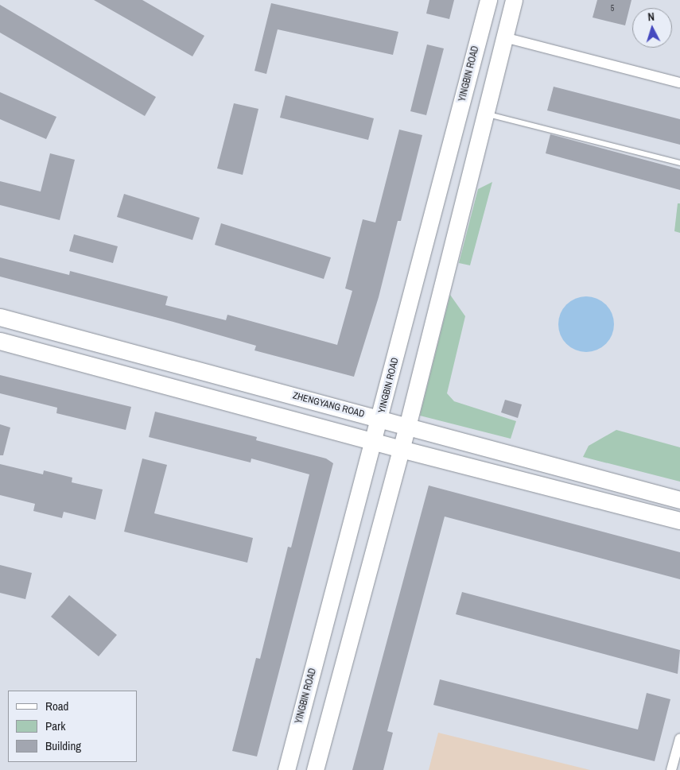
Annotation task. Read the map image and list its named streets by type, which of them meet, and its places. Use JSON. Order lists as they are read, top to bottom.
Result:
{
  "streets": {
    "main road": ["YINGBIN ROAD", "ZHENGYANG ROAD"]
  },
  "crossings": [
    ["YINGBIN ROAD", "ZHENGYANG ROAD"]
  ],
  "house_numbers": ["5"],
  "legend": ["Road", "Park", "Building"],
  "north": "top"
}
